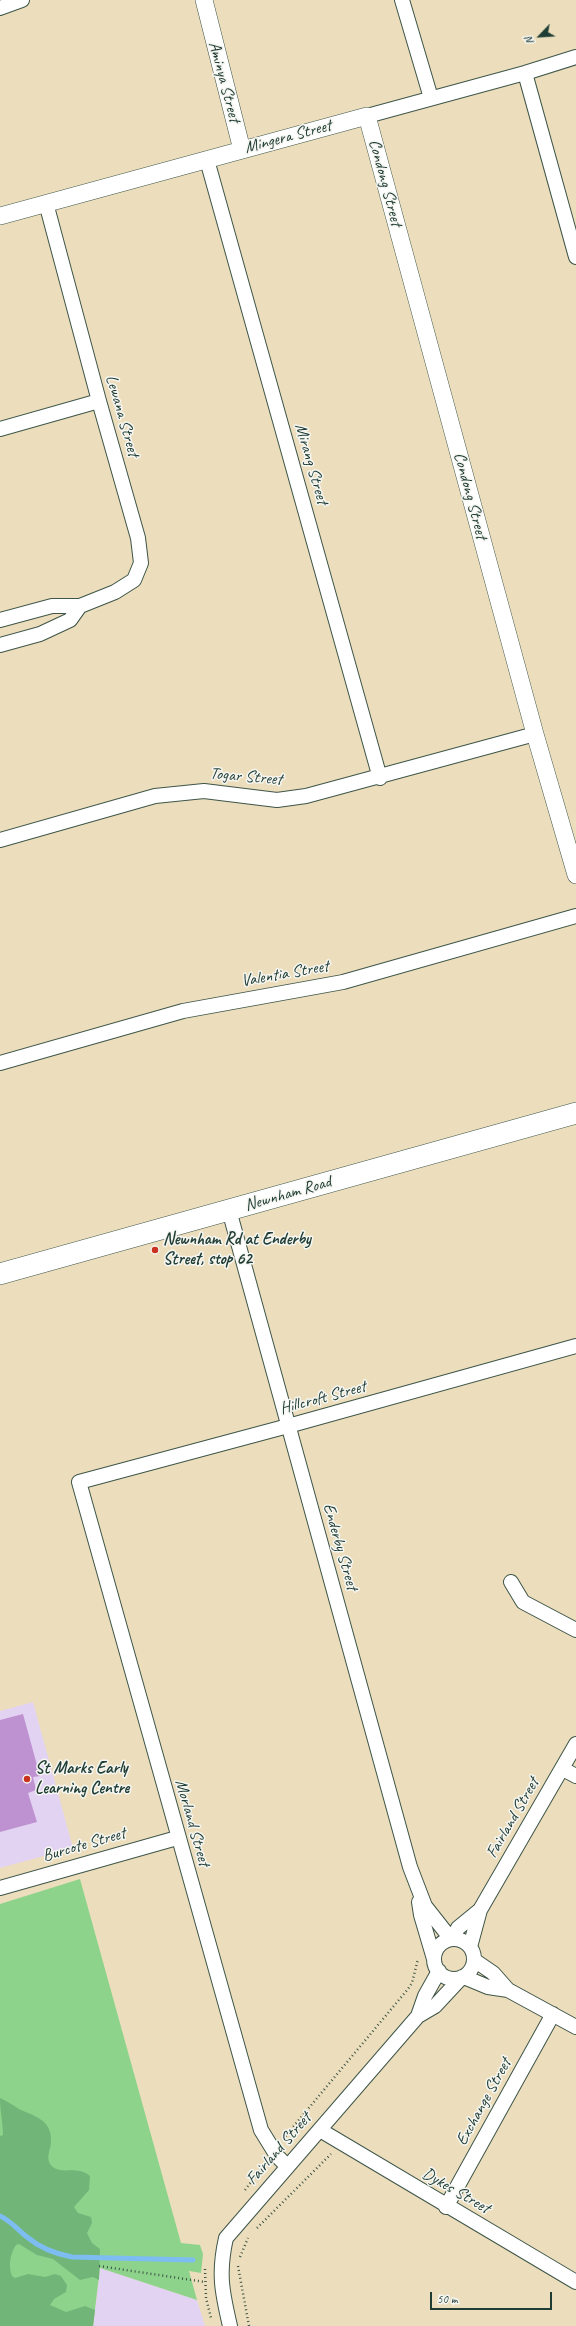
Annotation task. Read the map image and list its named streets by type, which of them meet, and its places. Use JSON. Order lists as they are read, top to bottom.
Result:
{
  "streets": {
    "main road": ["Newnham Road"],
    "street": [
      "Aminya Street",
      "Mingera Street",
      "Condong Street",
      "Lewana Street",
      "Mirang Street",
      "Togar Street",
      "Valentia Street",
      "Hillcroft Street",
      "Enderby Street",
      "Fairland Street",
      "Morland Street",
      "Burcote Street",
      "Exchange Street",
      "Dykes Street"
    ]
  },
  "crossings": [
    ["Aminya Street", "Mingera Street"],
    ["Mingera Street", "Condong Street"],
    ["Mingera Street", "Lewana Street"],
    ["Mingera Street", "Mirang Street"],
    ["Condong Street", "Togar Street"],
    ["Mirang Street", "Togar Street"],
    ["Newnham Road", "Enderby Street"],
    ["Hillcroft Street", "Enderby Street"],
    ["Hillcroft Street", "Morland Street"],
    ["Enderby Street", "Fairland Street"],
    ["Fairland Street", "Morland Street"],
    ["Fairland Street", "Dykes Street"],
    ["Morland Street", "Burcote Street"],
    ["Exchange Street", "Dykes Street"]
  ],
  "places": ["Newnham Rd at Enderby Street, stop 62", "St Marks Early Learning Centre"],
  "scale_bar": "50 m",
  "north": "bottom left"
}
